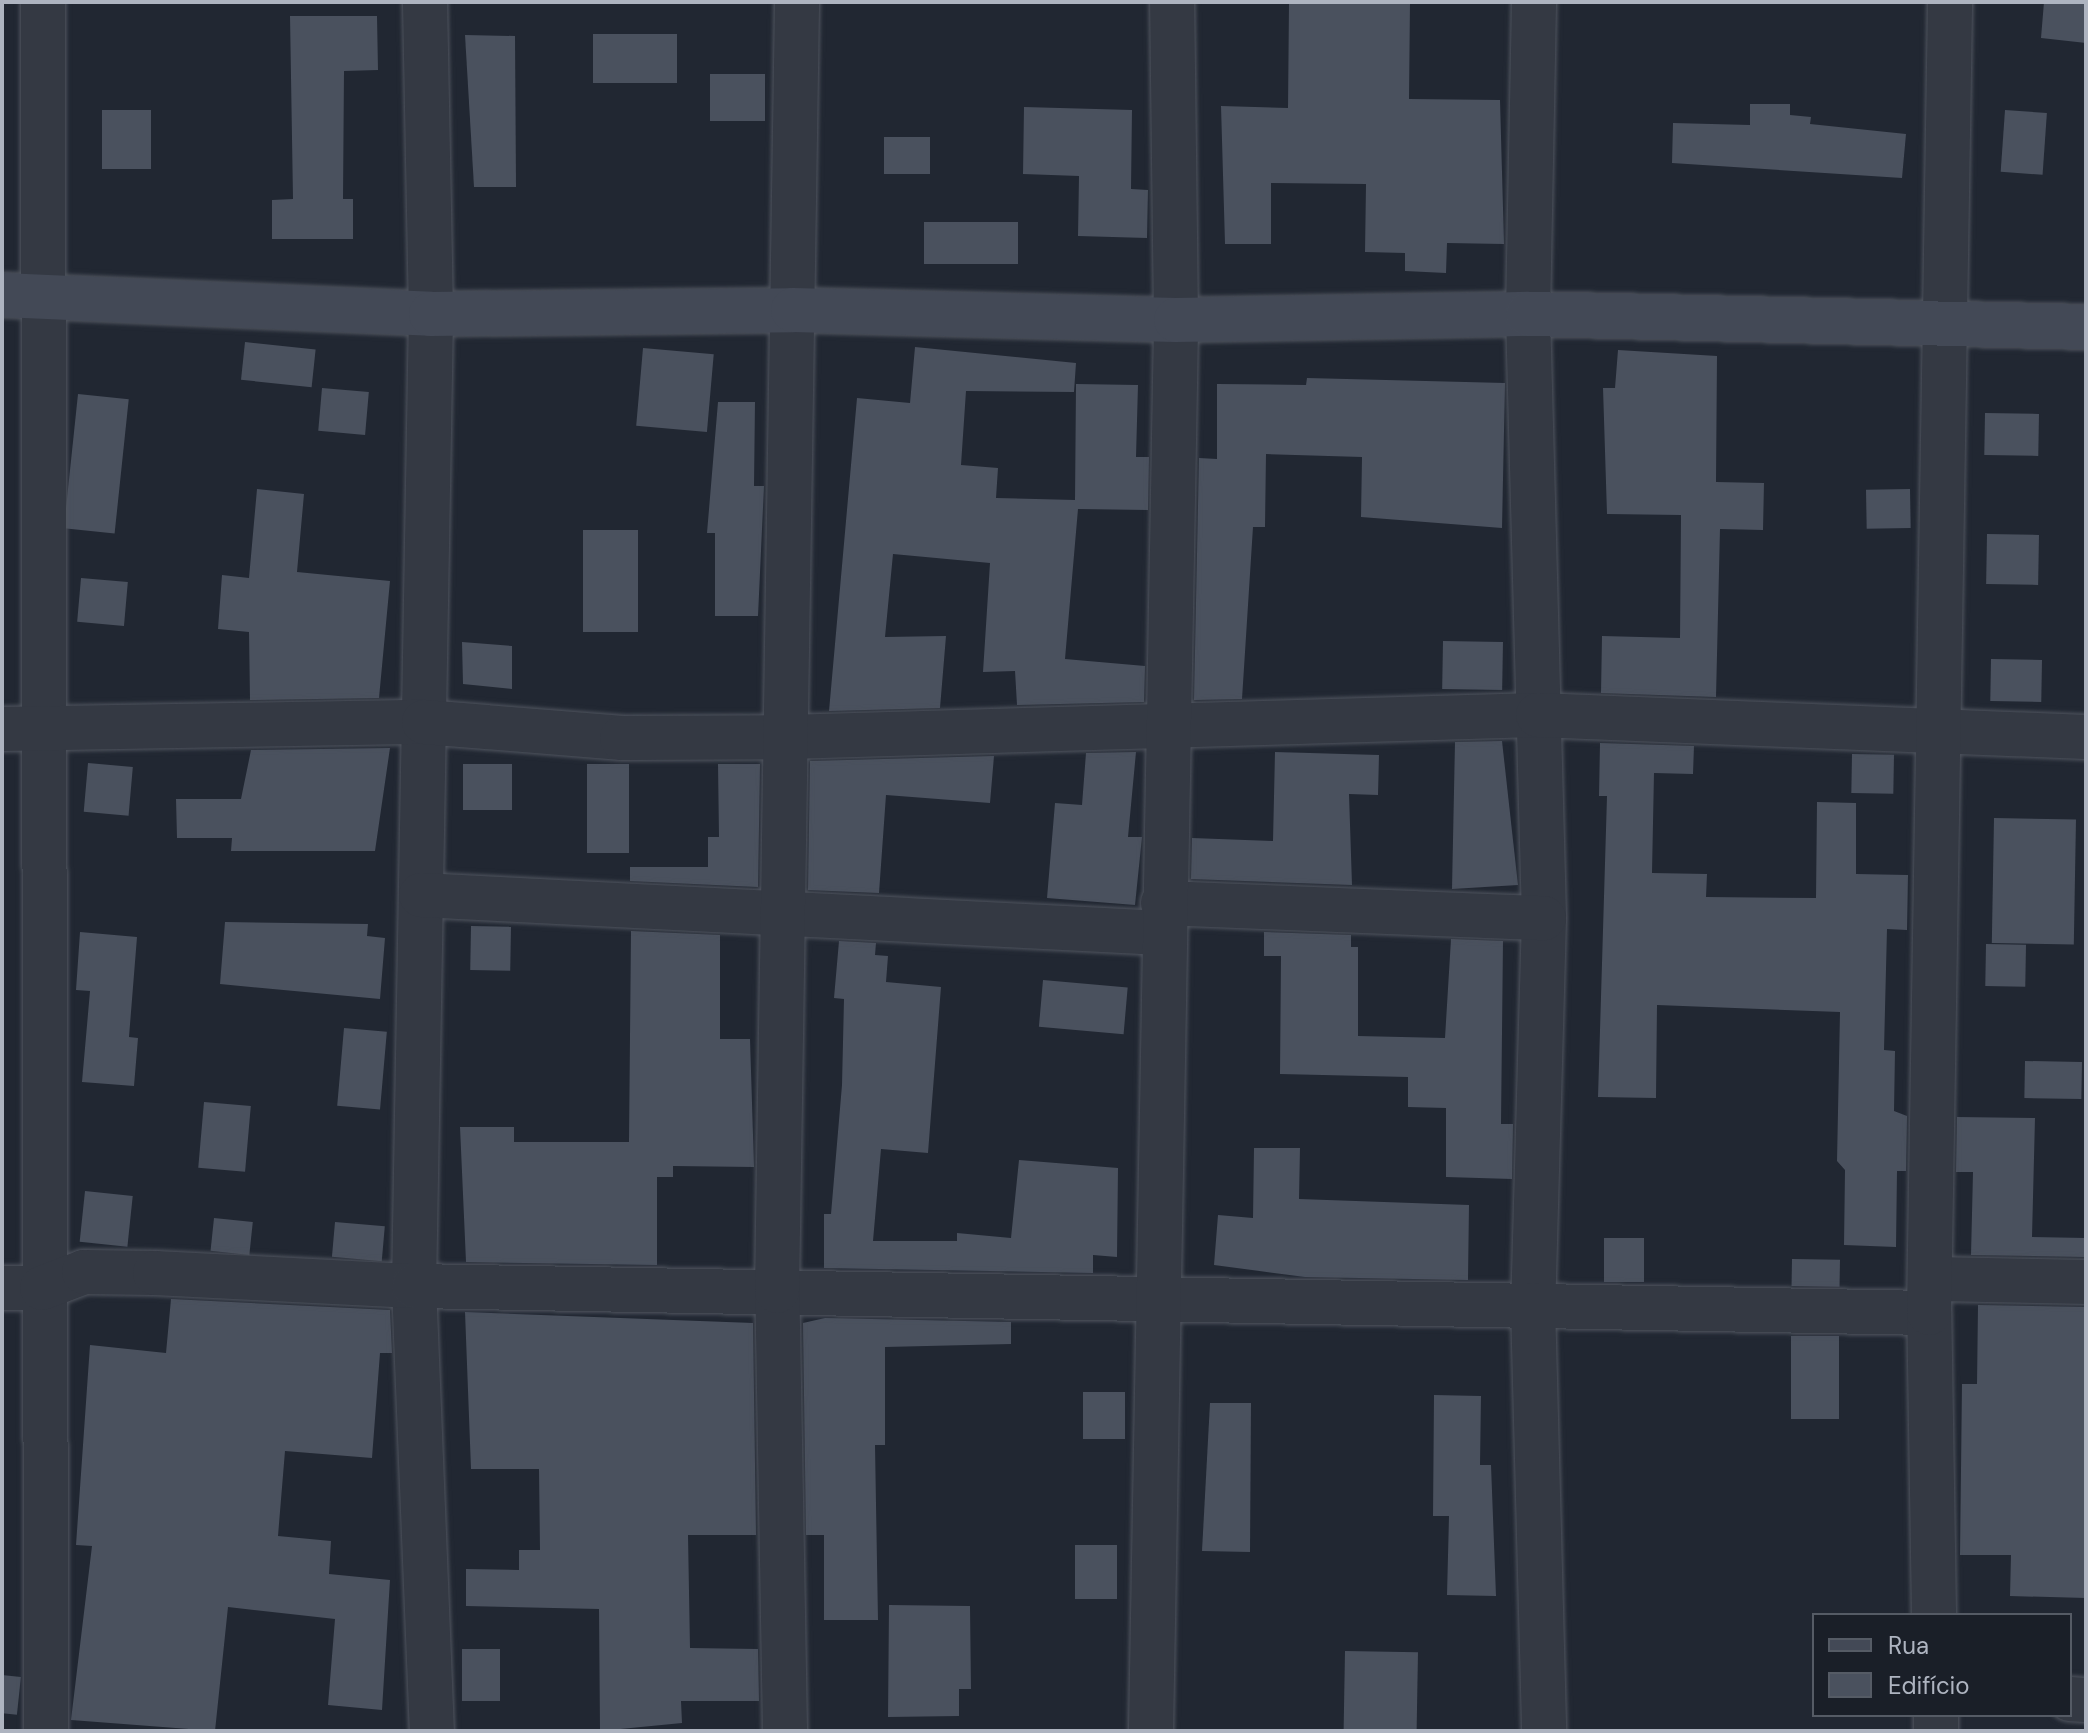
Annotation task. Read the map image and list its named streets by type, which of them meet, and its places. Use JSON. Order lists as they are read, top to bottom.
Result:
{
  "legend": ["Rua", "Edifício"]
}
